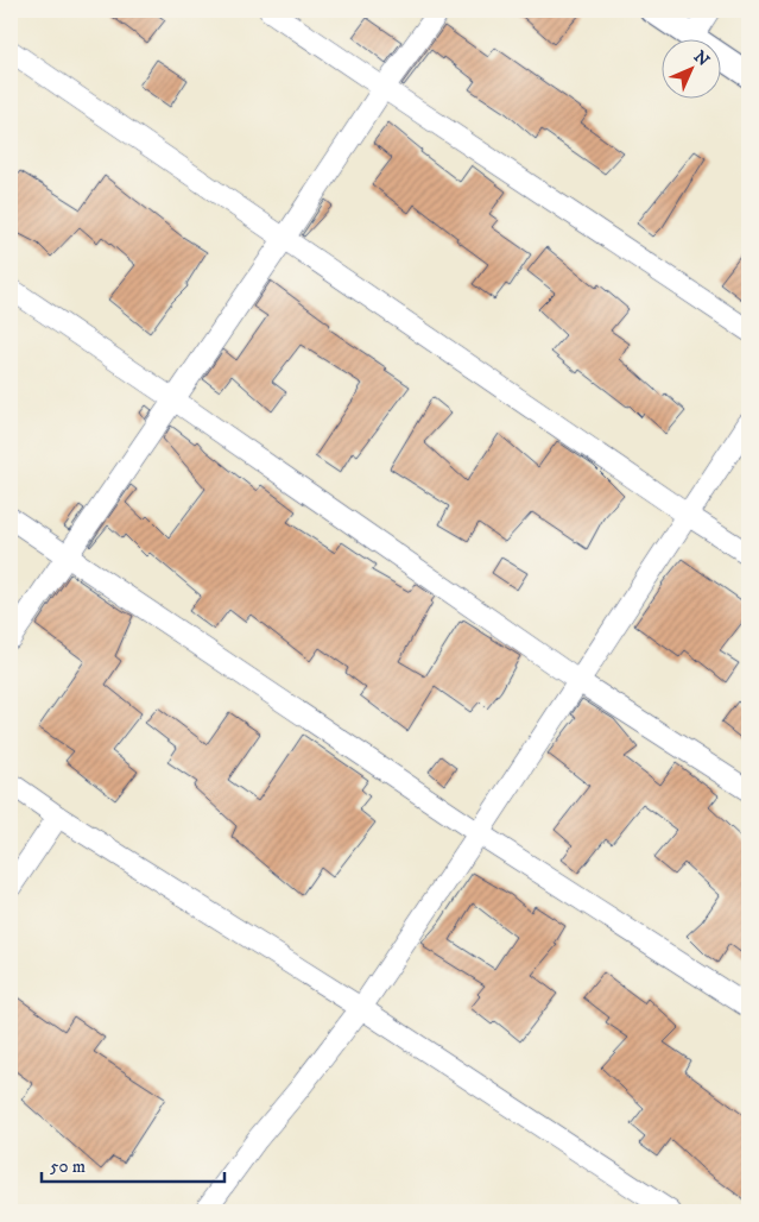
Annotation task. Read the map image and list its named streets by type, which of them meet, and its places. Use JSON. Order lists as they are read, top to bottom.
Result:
{
  "scale_bar": "50 m",
  "north": "top right"
}
